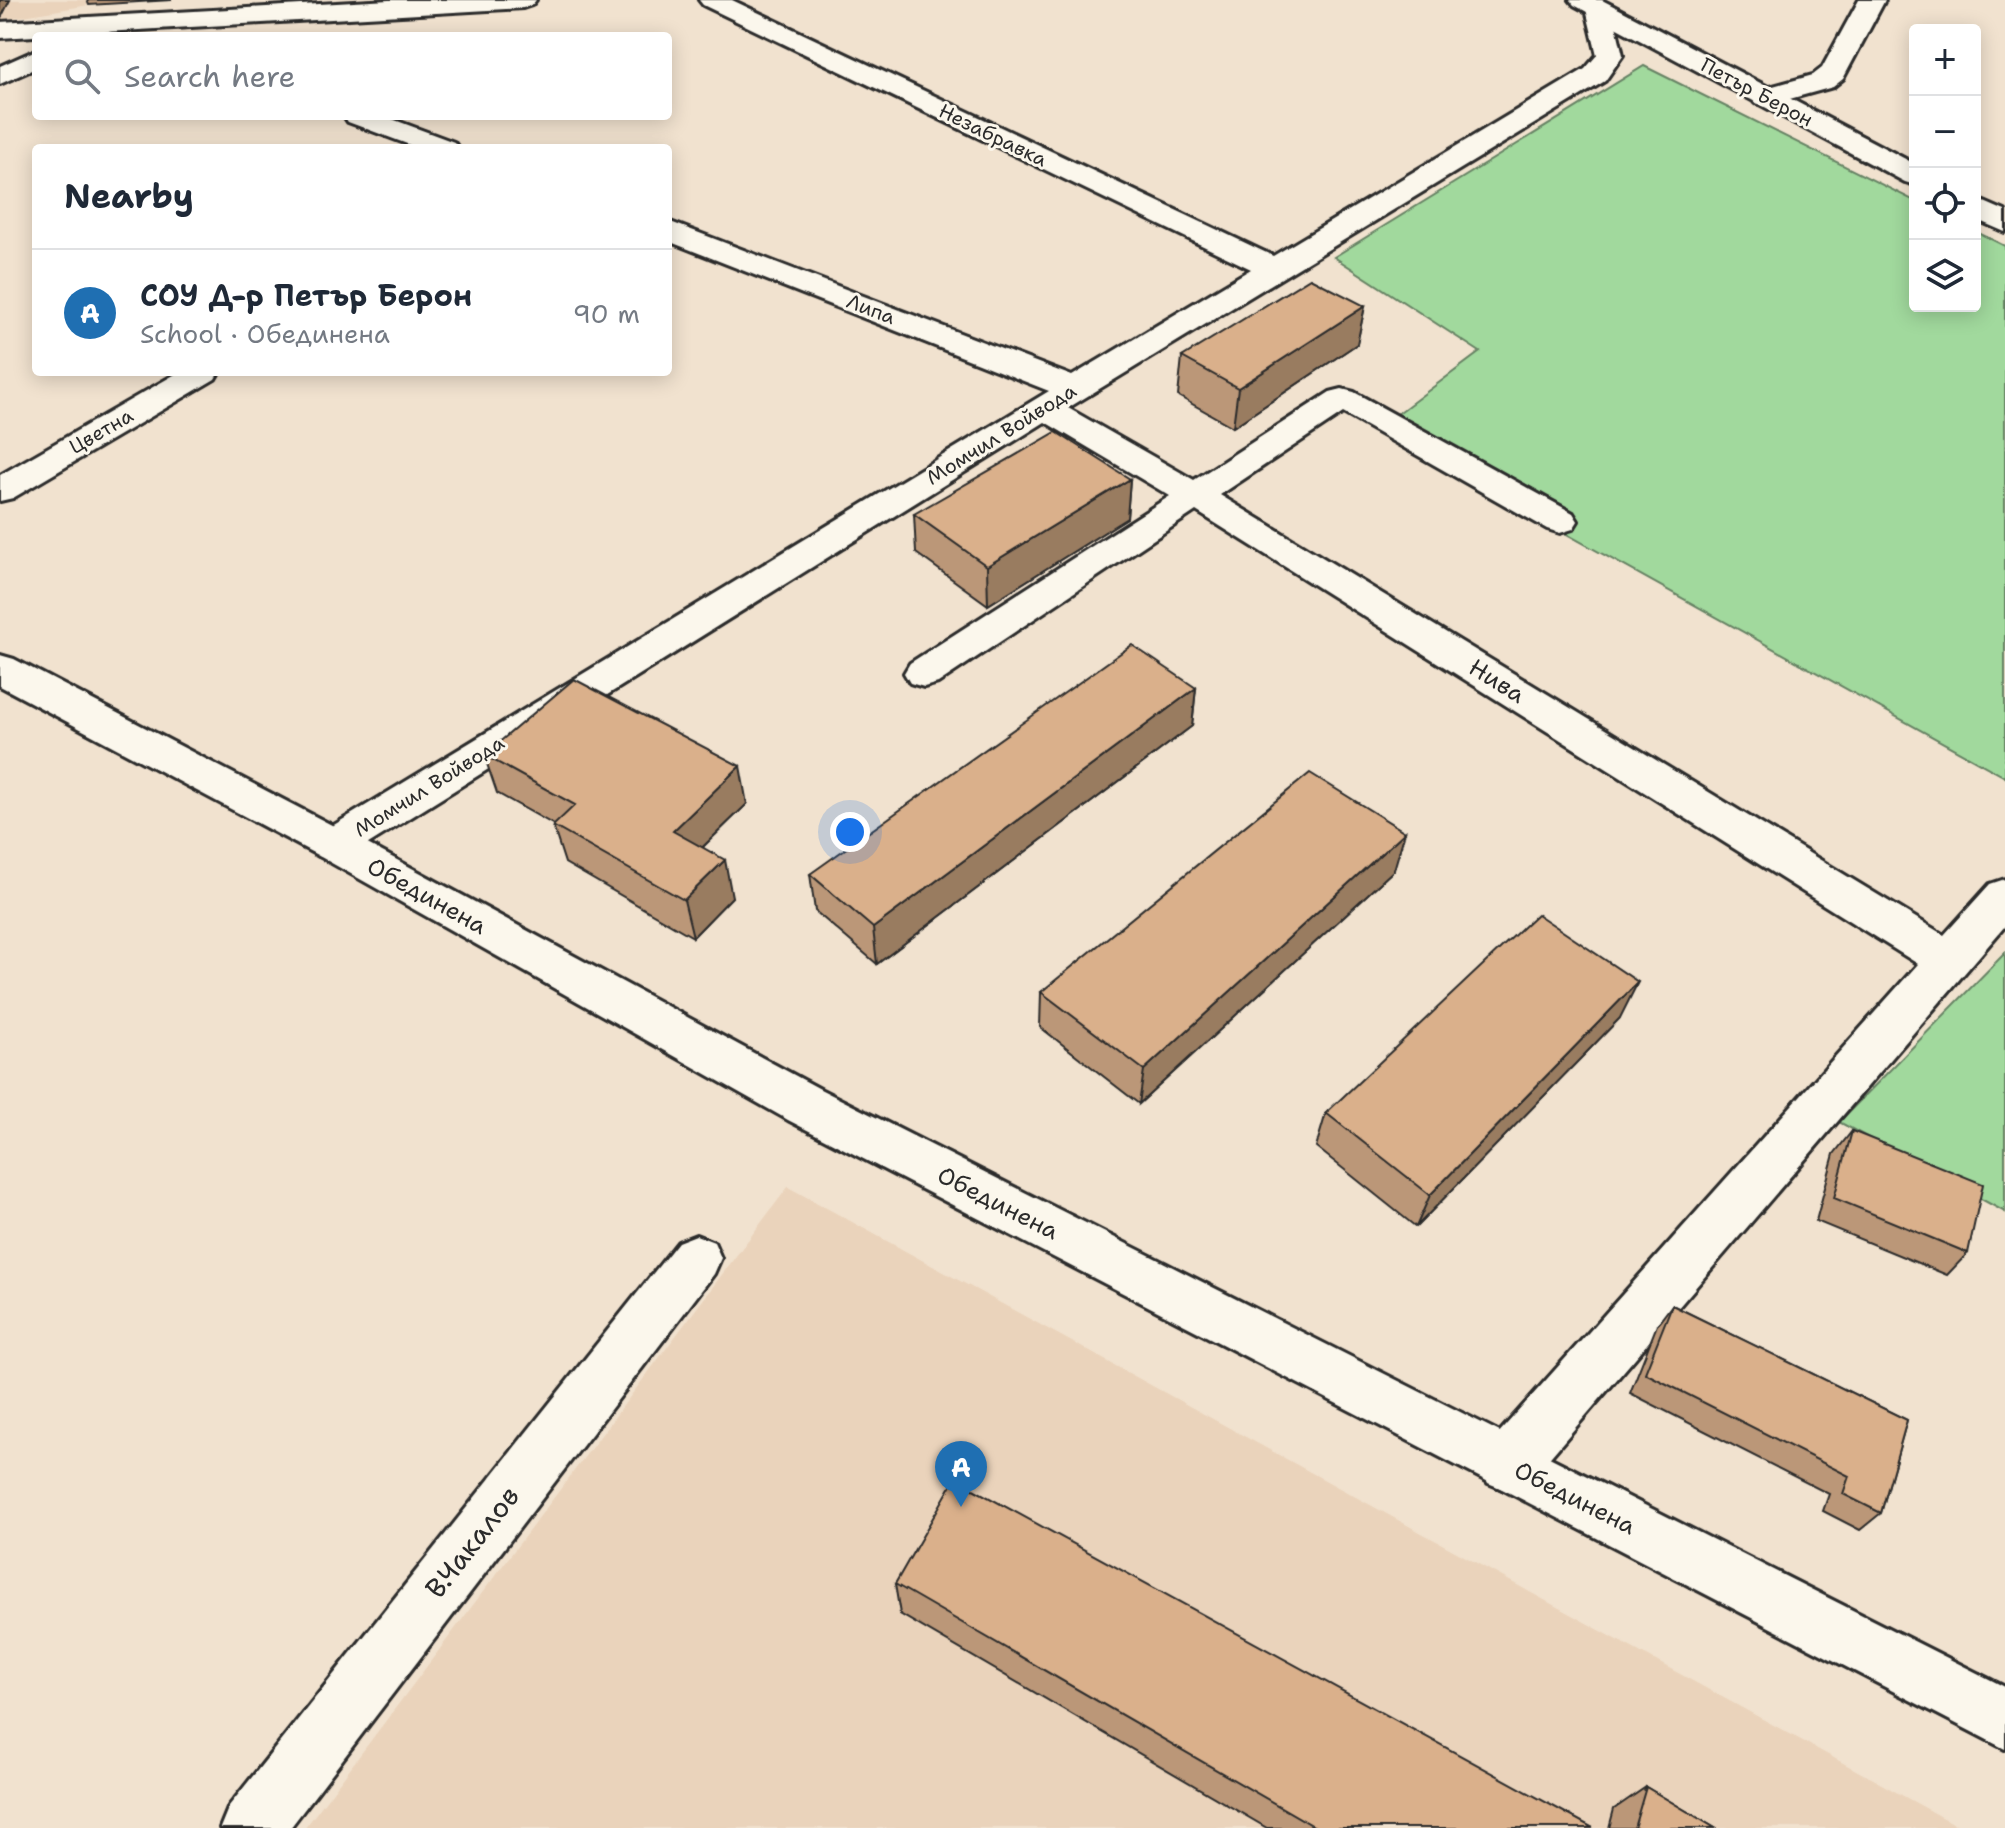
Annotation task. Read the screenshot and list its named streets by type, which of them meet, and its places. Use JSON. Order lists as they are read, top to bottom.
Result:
{
  "streets": {
    "street": [
      "Петър Берон",
      "Незабравка",
      "Липа",
      "Цветна",
      "Момчил Войвода",
      "Нива",
      "Обединена",
      "В.Чакалов"
    ]
  },
  "crossings": [
    ["Петър Берон", "Момчил Войвода"],
    ["Незабравка", "Момчил Войвода"],
    ["Липа", "Момчил Войвода"],
    ["Липа", "Нива"],
    ["Момчил Войвода", "Нива"],
    ["Момчил Войвода", "Обединена"]
  ],
  "page": {
    "map_buttons": ["+", "−"],
    "search": "Search here",
    "heading": "Nearby",
    "list": [
      {
        "mark": "A",
        "name": "СОУ Д-р Петър Берон",
        "note": "School · Обединена",
        "value": "90 m"
      }
    ],
    "pins": "A"
  }
}
